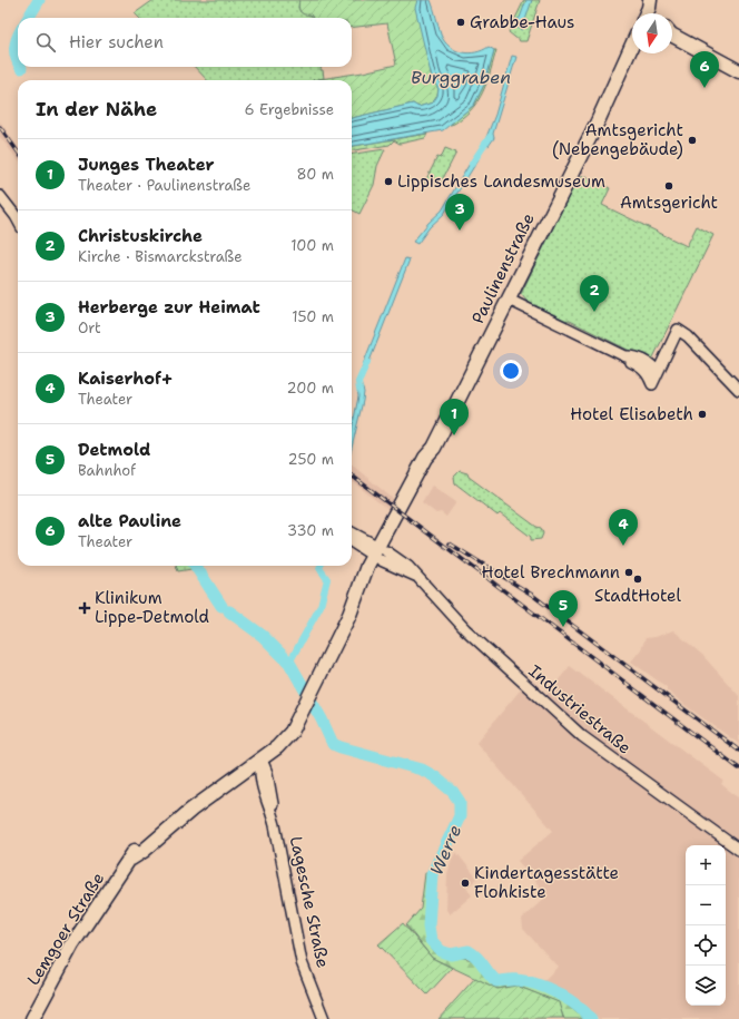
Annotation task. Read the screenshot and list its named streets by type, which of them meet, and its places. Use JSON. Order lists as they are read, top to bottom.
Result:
{
  "streets": {
    "main road": ["Paulinenstraße", "Lemgoer Straße"],
    "street": ["Industriestraße", "Lagesche Straße"]
  },
  "crossings": [
    ["Paulinenstraße", "Industriestraße"],
    ["Paulinenstraße", "Lagesche Straße"],
    ["Paulinenstraße", "Lemgoer Straße"],
    ["Lagesche Straße", "Lemgoer Straße"]
  ],
  "water": ["Burggraben", "Werre"],
  "places": {
    "other": [
      "Grabbe-Haus",
      "Amtsgericht (Nebengebäude)",
      "Lippisches Landesmuseum",
      "Amtsgericht",
      "Hotel Elisabeth",
      "Hotel Brechmann",
      "StadtHotel",
      "Kindertagesstätte Flohkiste"
    ],
    "health": ["Klinikum Lippe-Detmold"]
  },
  "north": "bottom",
  "page": {
    "search": "Hier suchen",
    "pins": [
      "6",
      "3",
      "2",
      "1",
      "4",
      "5"
    ],
    "heading": ["In der Nähe", "6 Ergebnisse"],
    "list": [
      {
        "mark": "1",
        "name": "Junges Theater",
        "note": "Theater · Paulinenstraße",
        "value": "80 m"
      },
      {
        "mark": "2",
        "name": "Christuskirche",
        "note": "Kirche · Bismarckstraße",
        "value": "100 m"
      },
      {
        "mark": "3",
        "name": "Herberge zur Heimat",
        "note": "Ort",
        "value": "150 m"
      },
      {
        "mark": "4",
        "name": "Kaiserhof+",
        "note": "Theater",
        "value": "200 m"
      },
      {
        "mark": "5",
        "name": "Detmold",
        "note": "Bahnhof",
        "value": "250 m"
      },
      {
        "mark": "6",
        "name": "alte Pauline",
        "note": "Theater",
        "value": "330 m"
      }
    ],
    "map_buttons": ["+", "−"]
  }
}
